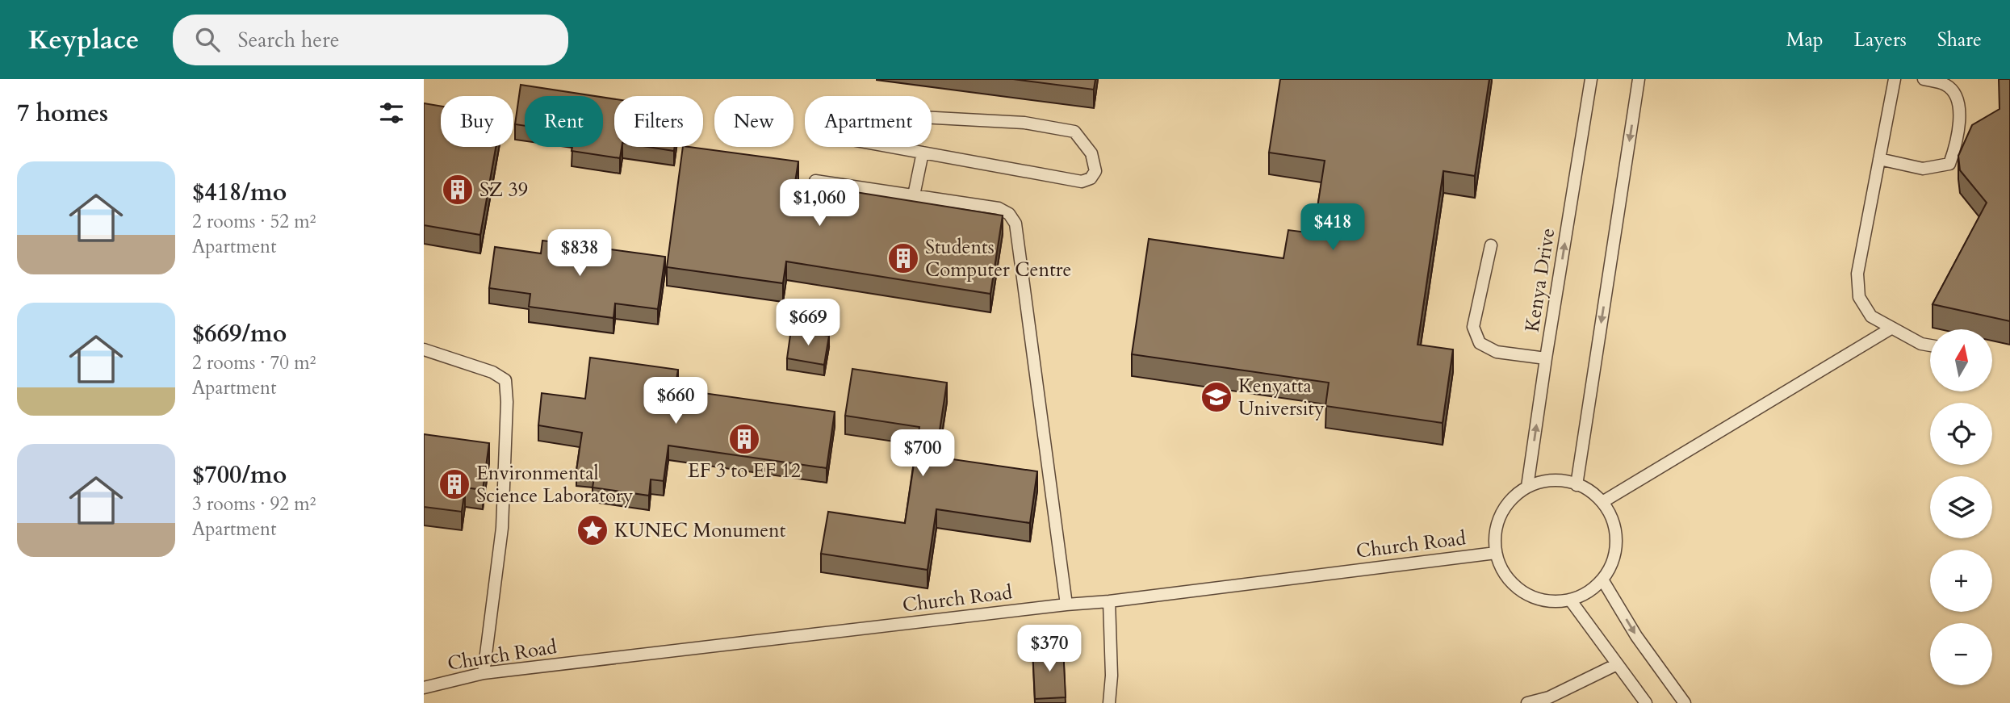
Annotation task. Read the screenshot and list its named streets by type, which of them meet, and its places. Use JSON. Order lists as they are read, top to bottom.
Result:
{
  "streets": {
    "lane": ["Kenya Drive", "Church Road"]
  },
  "crossings": [
    ["Kenya Drive", "Church Road"]
  ],
  "places": {
    "building": [
      "SZ 39",
      "Students Computer Centre",
      "EF 3 to EF 12",
      "Environmental Science Laboratory"
    ],
    "school or university": ["Kenyatta University"],
    "place": ["KUNEC Monument"]
  },
  "north": "top",
  "page": {
    "header": "Keyplace",
    "search": "Search here",
    "nav": ["Map", "Layers", "Share"],
    "heading": "7 homes",
    "chip": [
      "Buy",
      "Rent",
      "Filters",
      "New",
      "Apartment"
    ],
    "list": [
      {
        "name": "$418/mo",
        "note": "2 rooms · 52 m² · Apartment"
      },
      {
        "name": "$669/mo",
        "note": "2 rooms · 70 m² · Apartment"
      },
      {
        "name": "$700/mo",
        "note": "3 rooms · 92 m² · Apartment"
      }
    ],
    "price": [
      "$1,060",
      "$418",
      "$838",
      "$669",
      "$660",
      "$700",
      "$370"
    ],
    "map_buttons": ["+", "−"]
  }
}
